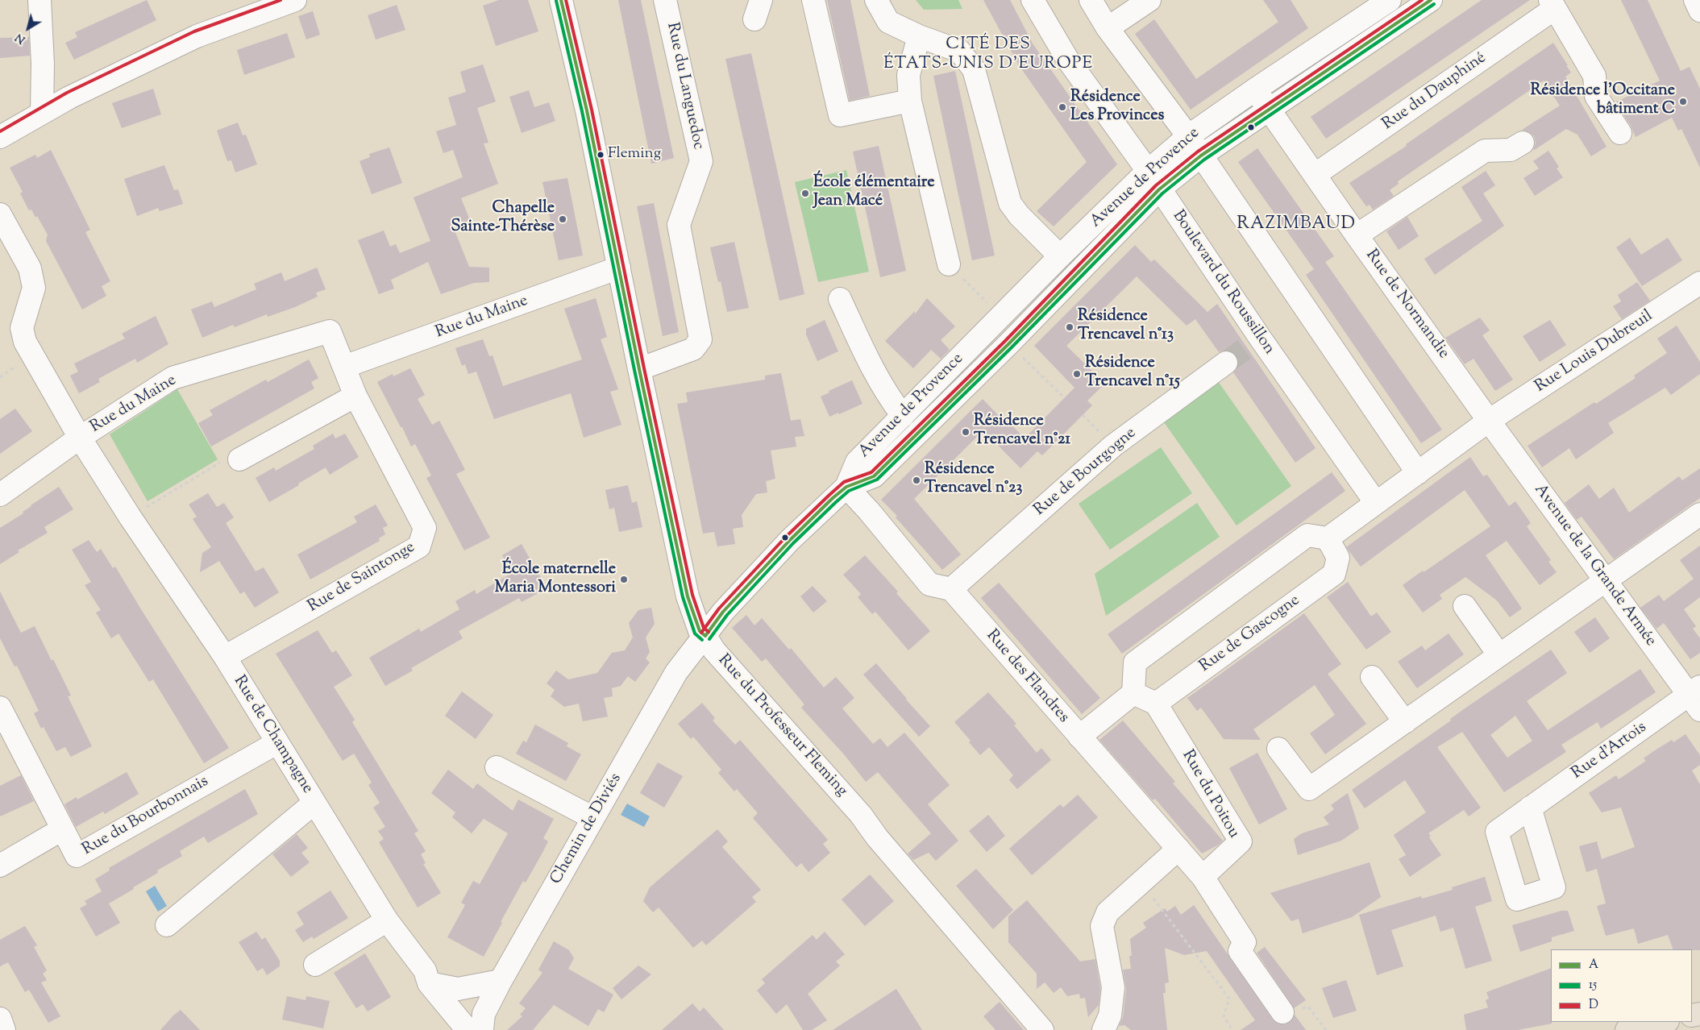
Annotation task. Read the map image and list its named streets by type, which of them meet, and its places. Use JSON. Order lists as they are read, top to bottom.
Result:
{
  "streets": {
    "street": [
      "Rue du Languedoc",
      "Rue du Dauphiné",
      "Avenue de Provence",
      "Boulevard du Roussillon",
      "Rue de Normandie",
      "Rue du Maine",
      "Rue Louis Dubreuil",
      "Rue de Bourgogne",
      "Avenue de la Grande Armée",
      "Rue de Saintonge",
      "Rue de Gascogne",
      "Rue des Flandres",
      "Rue du Professeur Fleming",
      "Rue de Champagne",
      "Rue d'Artois",
      "Rue du Poitou",
      "Rue du Bourbonnais",
      "Chemin de Diviés"
    ]
  },
  "crossings": [
    ["Rue du Languedoc", "Rue du Professeur Fleming"],
    ["Rue du Dauphiné", "Rue de Normandie"],
    ["Avenue de Provence", "Boulevard du Roussillon"],
    ["Avenue de Provence", "Rue de Normandie"],
    ["Rue de Normandie", "Rue Louis Dubreuil"],
    ["Rue de Normandie", "Avenue de la Grande Armée"],
    ["Rue du Maine", "Rue de Saintonge"],
    ["Rue du Maine", "Rue du Professeur Fleming"],
    ["Rue du Maine", "Rue de Champagne"],
    ["Rue Louis Dubreuil", "Avenue de la Grande Armée"],
    ["Rue de Bourgogne", "Rue des Flandres"],
    ["Avenue de la Grande Armée", "Rue d'Artois"],
    ["Rue de Saintonge", "Rue de Champagne"],
    ["Rue de Gascogne", "Rue du Poitou"],
    ["Rue des Flandres", "Rue du Poitou"],
    ["Rue du Professeur Fleming", "Chemin de Diviés"],
    ["Rue de Champagne", "Rue du Bourbonnais"]
  ],
  "districts": ["CITÉ DES ÉTATS-UNIS D'EUROPE", "RAZIMBAUD"],
  "places": [
    "Résidence l'Occitane bâtiment C",
    "Résidence Les Provinces",
    "Fleming",
    "École élémentaire Jean Macé",
    "Chapelle Sainte-Thérèse",
    "Résidence Trencavel n°13",
    "Résidence Trencavel n°15",
    "Résidence Trencavel n°21",
    "Résidence Trencavel n°23",
    "École maternelle Maria Montessori"
  ],
  "lines": ["transit line A", "transit line D", "transit line 15"],
  "legend": ["A", "15", "D"],
  "north": "bottom left"
}
